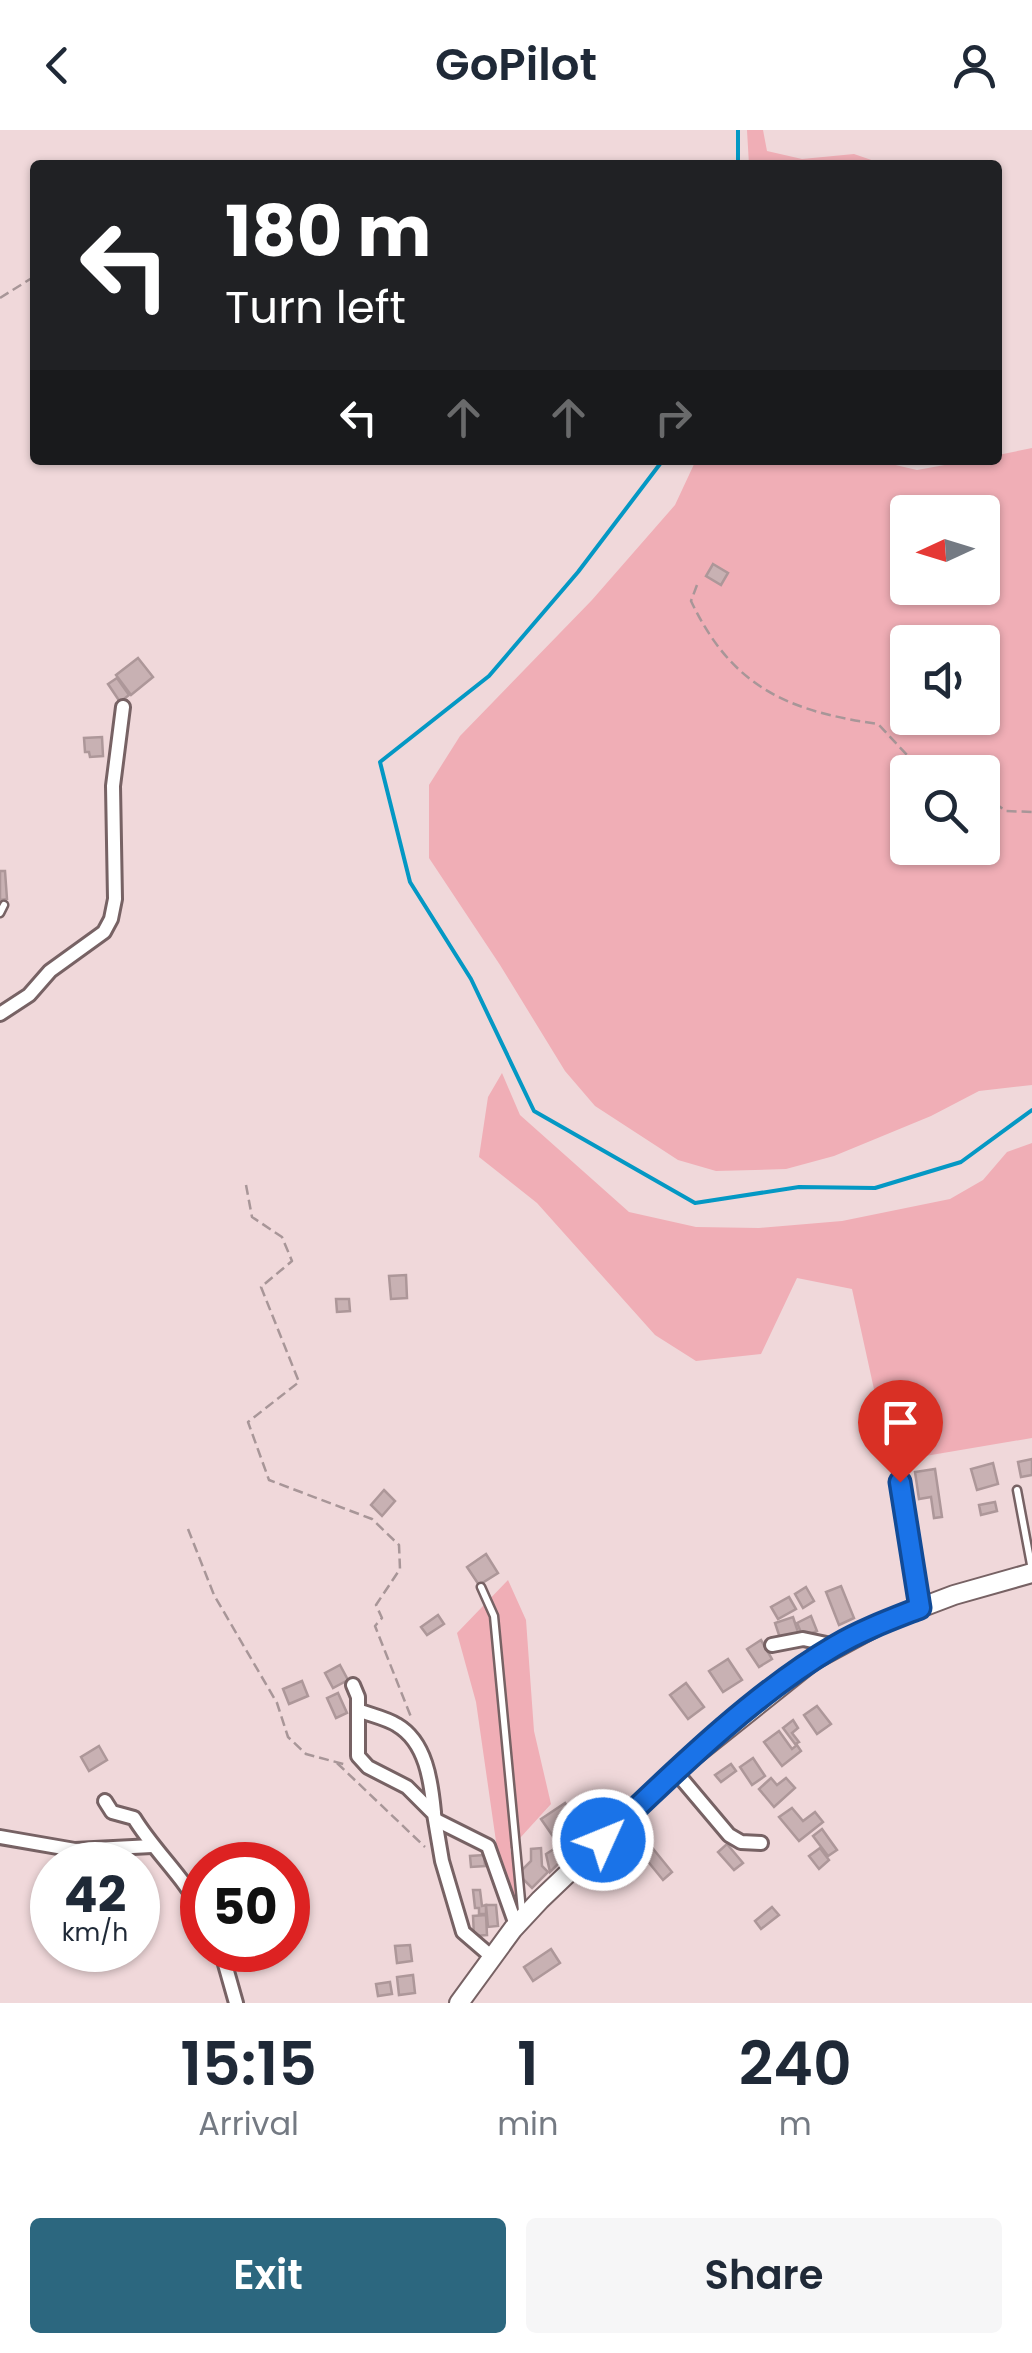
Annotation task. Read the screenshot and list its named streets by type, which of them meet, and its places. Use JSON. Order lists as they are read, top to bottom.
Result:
{
  "north": "left",
  "page": {
    "header": "GoPilot",
    "turn": ["180 m", "Turn left"],
    "speed": "42 km/h",
    "limit": "50",
    "eta": [
      "15:15",
      "Arrival",
      "1",
      "min",
      "240",
      "m"
    ],
    "buttons": ["Exit", "Share"]
  }
}
